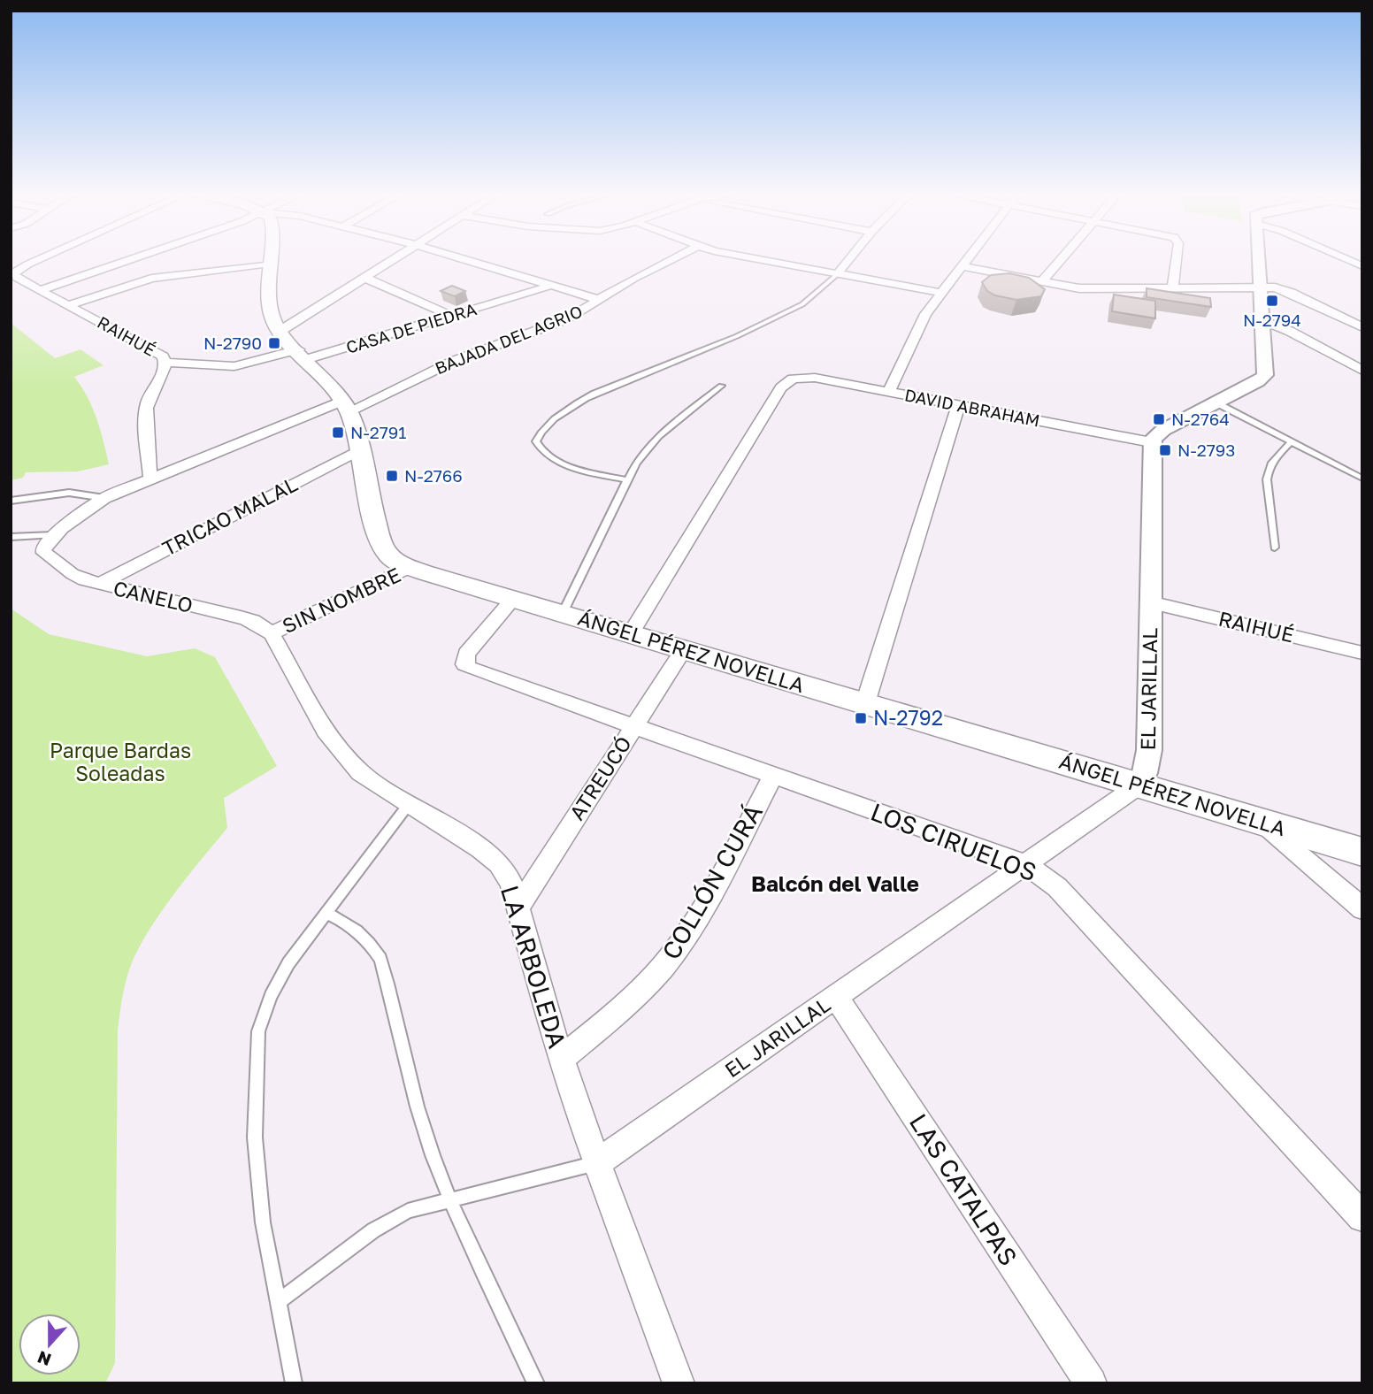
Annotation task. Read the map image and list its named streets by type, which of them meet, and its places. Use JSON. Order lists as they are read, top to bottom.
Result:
{
  "streets": {
    "main road": ["ÁNGEL PÉREZ NOVELLA"],
    "street": [
      "CASA DE PIEDRA",
      "RAIHUÉ",
      "BAJADA DEL AGRIO",
      "DAVID ABRAHAM",
      "TRICAO MALAL",
      "CANELO",
      "SIN NOMBRE",
      "EL JARILLAL",
      "ATREUCÓ",
      "LOS CIRUELOS",
      "COLLÓN CURÁ",
      "LA ARBOLEDA",
      "LAS CATALPAS"
    ]
  },
  "crossings": [
    ["CASA DE PIEDRA", "RAIHUÉ"],
    ["CASA DE PIEDRA", "ÁNGEL PÉREZ NOVELLA"],
    ["RAIHUÉ", "BAJADA DEL AGRIO"],
    ["RAIHUÉ", "EL JARILLAL"],
    ["BAJADA DEL AGRIO", "CANELO"],
    ["BAJADA DEL AGRIO", "ÁNGEL PÉREZ NOVELLA"],
    ["DAVID ABRAHAM", "ÁNGEL PÉREZ NOVELLA"],
    ["DAVID ABRAHAM", "EL JARILLAL"],
    ["TRICAO MALAL", "CANELO"],
    ["TRICAO MALAL", "ÁNGEL PÉREZ NOVELLA"],
    ["CANELO", "SIN NOMBRE"],
    ["CANELO", "LA ARBOLEDA"],
    ["SIN NOMBRE", "ÁNGEL PÉREZ NOVELLA"],
    ["SIN NOMBRE", "LA ARBOLEDA"],
    ["ÁNGEL PÉREZ NOVELLA", "EL JARILLAL"],
    ["ÁNGEL PÉREZ NOVELLA", "ATREUCÓ"],
    ["ÁNGEL PÉREZ NOVELLA", "LOS CIRUELOS"],
    ["EL JARILLAL", "LOS CIRUELOS"],
    ["EL JARILLAL", "LA ARBOLEDA"],
    ["EL JARILLAL", "LAS CATALPAS"],
    ["ATREUCÓ", "LOS CIRUELOS"],
    ["ATREUCÓ", "LA ARBOLEDA"],
    ["LOS CIRUELOS", "COLLÓN CURÁ"],
    ["COLLÓN CURÁ", "LA ARBOLEDA"]
  ],
  "districts": ["Balcón del Valle"],
  "parks": ["Parque Bardas Soleadas"],
  "places": {
    "transit": [
      "N-2794",
      "N-2790",
      "N-2764",
      "N-2791",
      "N-2793",
      "N-2766",
      "N-2792"
    ]
  },
  "north": "bottom"
}
